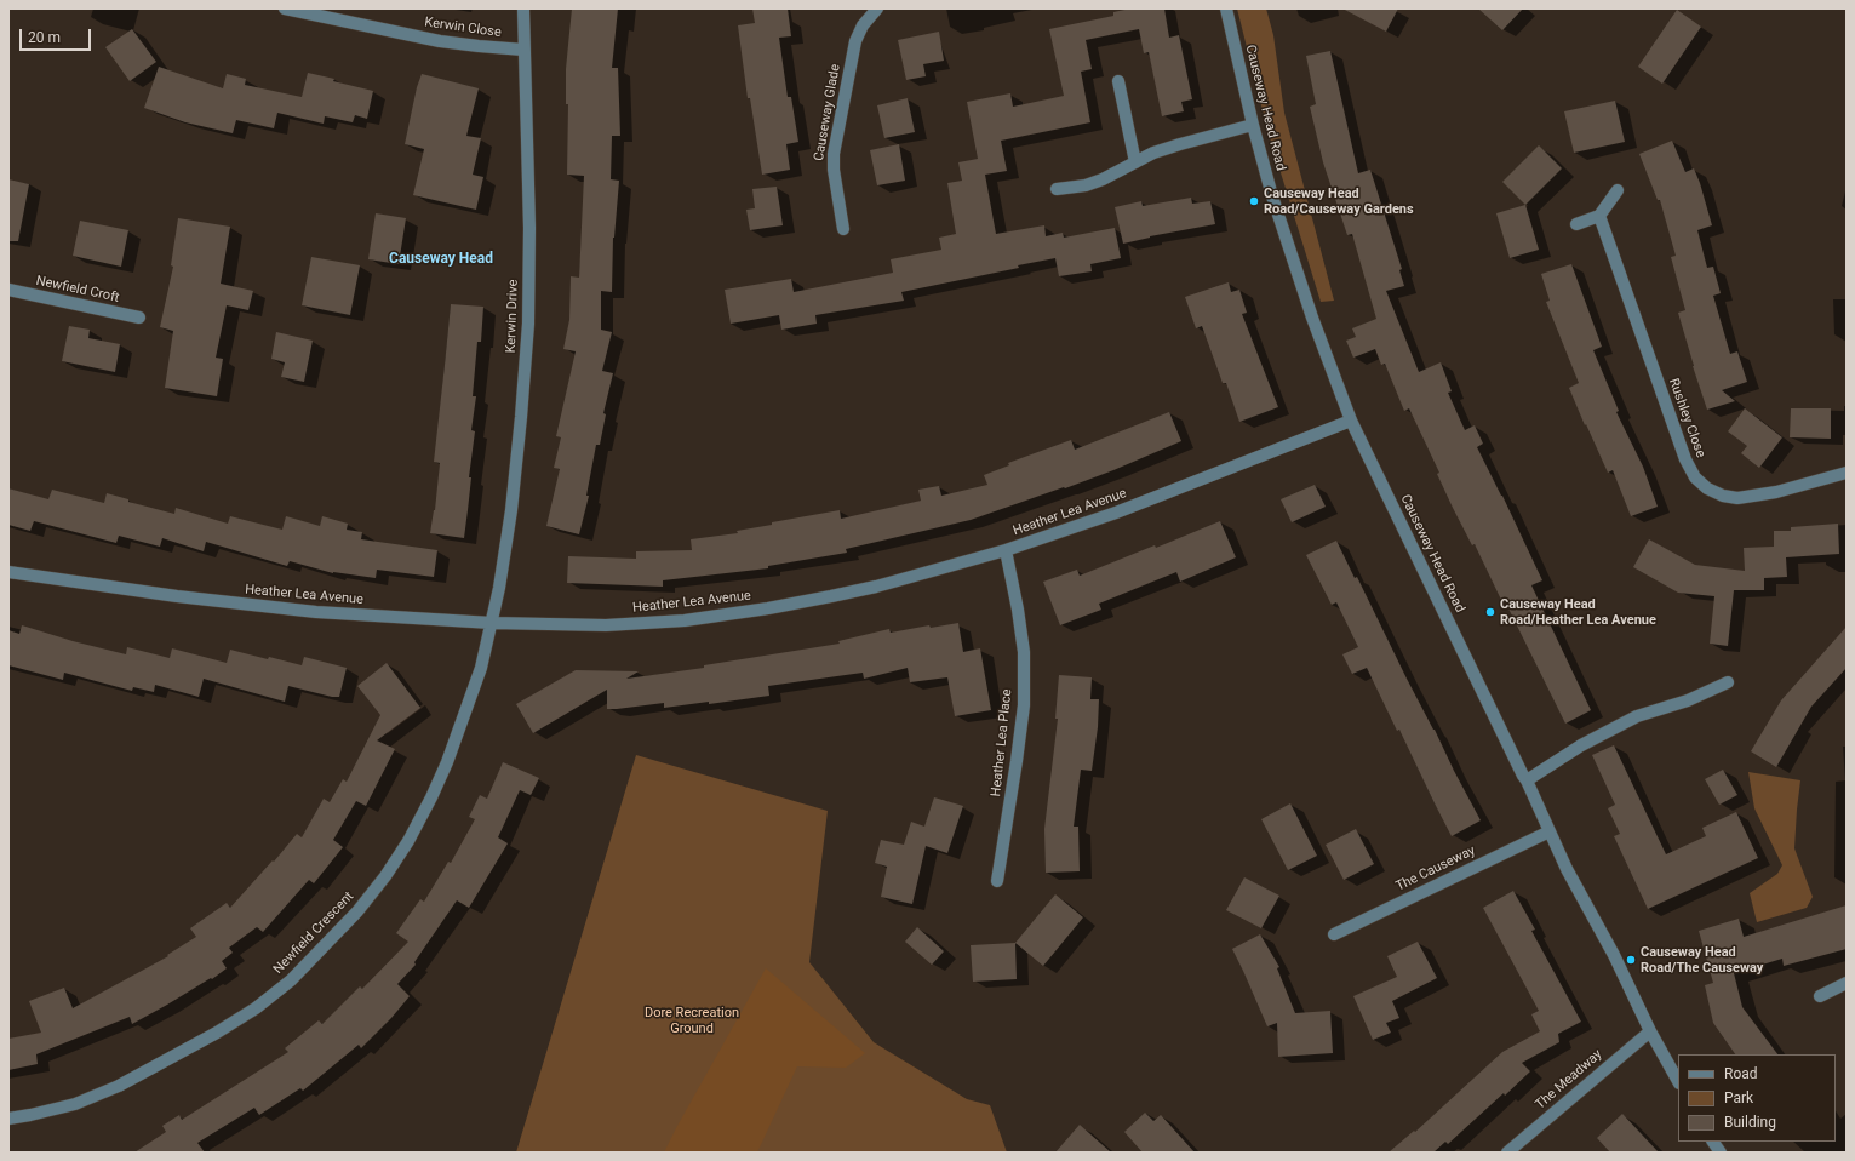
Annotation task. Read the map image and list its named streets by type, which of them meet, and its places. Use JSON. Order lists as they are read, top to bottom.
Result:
{
  "streets": {
    "street": [
      "Kerwin Close",
      "Causeway Head Road",
      "Causeway Glade",
      "Newfield Croft",
      "Kerwin Drive",
      "Rushley Close",
      "Heather Lea Avenue",
      "Heather Lea Place",
      "The Causeway",
      "Newfield Crescent",
      "The Meadway"
    ]
  },
  "crossings": [
    ["Kerwin Close", "Kerwin Drive"],
    ["Causeway Head Road", "Heather Lea Avenue"],
    ["Causeway Head Road", "The Causeway"],
    ["Causeway Head Road", "The Meadway"],
    ["Kerwin Drive", "Heather Lea Avenue"],
    ["Kerwin Drive", "Newfield Crescent"],
    ["Heather Lea Avenue", "Heather Lea Place"],
    ["Heather Lea Avenue", "Newfield Crescent"]
  ],
  "districts": ["Causeway Head"],
  "parks": ["Dore Recreation Ground"],
  "places": ["Causeway Head Road/Causeway Gardens", "Causeway Head Road/Heather Lea Avenue", "Causeway Head Road/The Causeway"],
  "legend": ["Road", "Park", "Building"],
  "scale_bar": "20 m"
}
